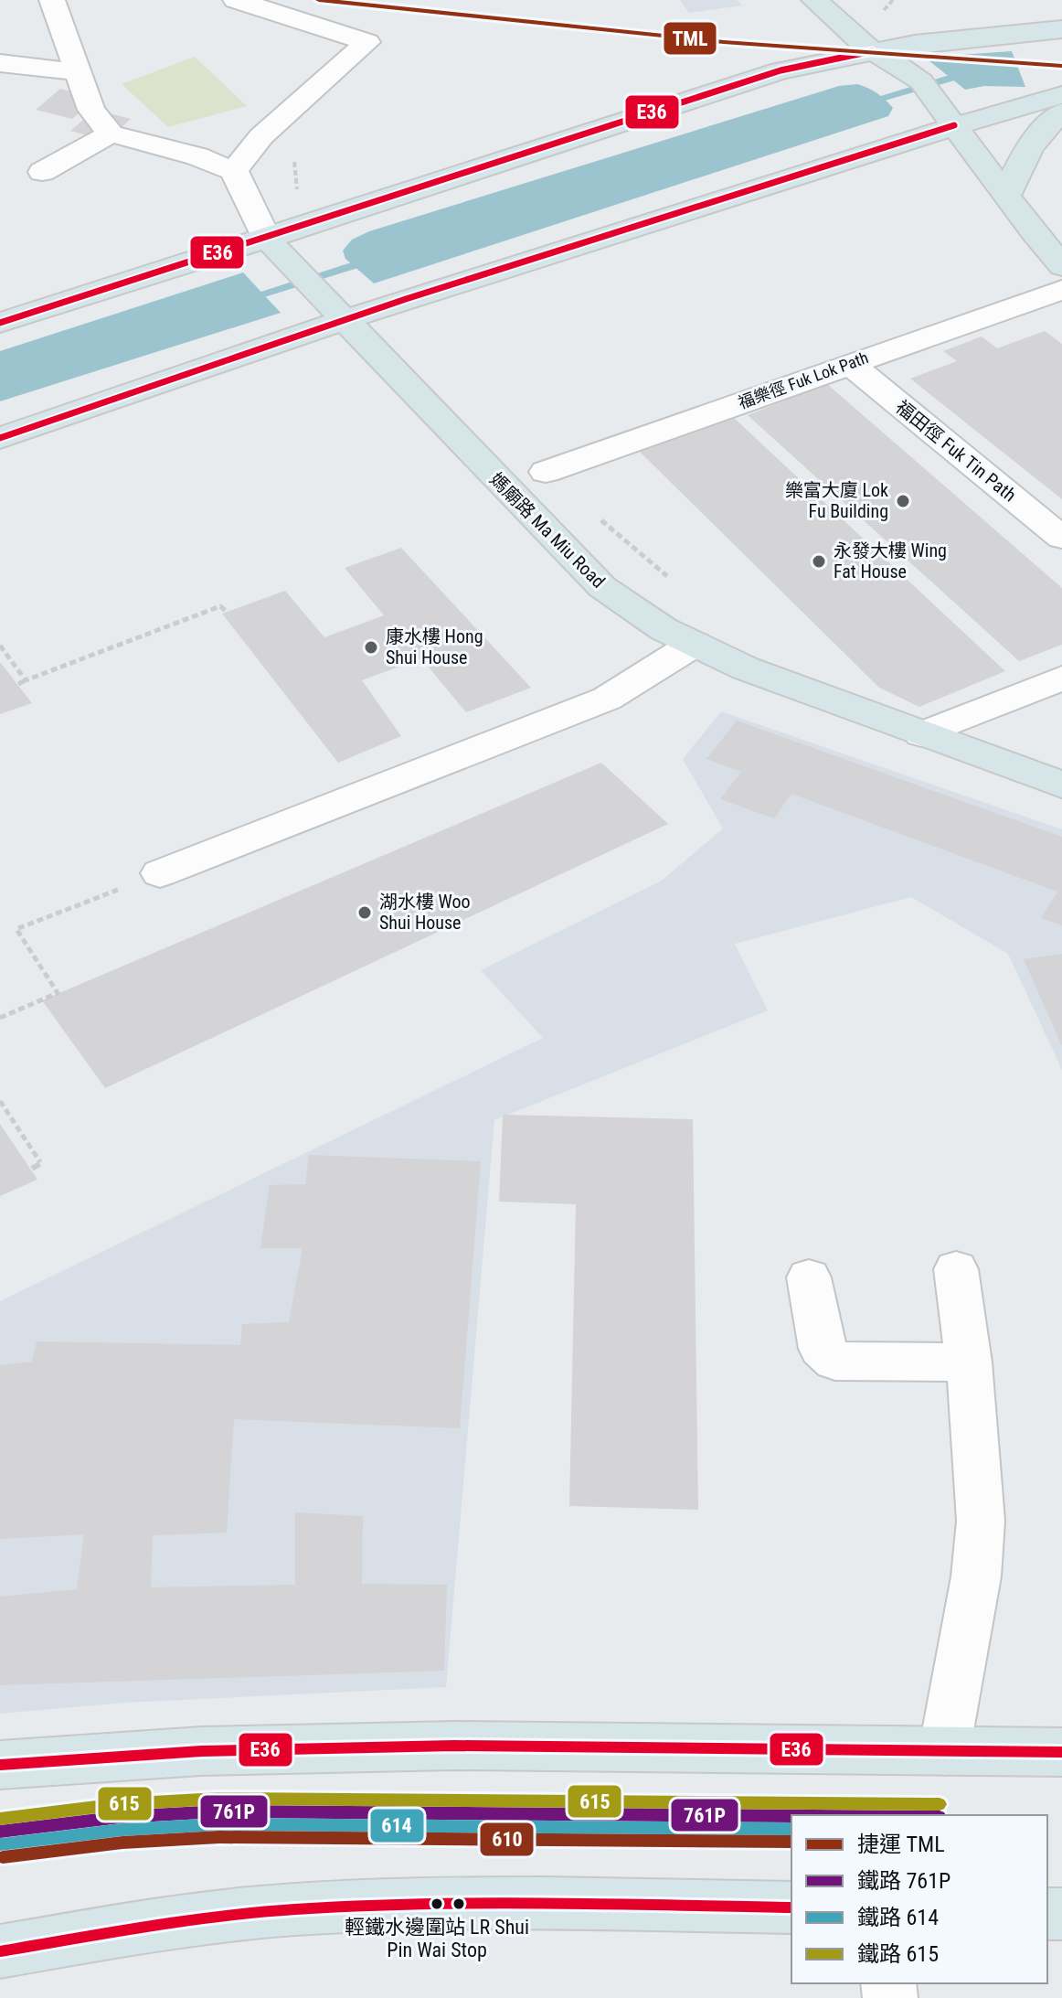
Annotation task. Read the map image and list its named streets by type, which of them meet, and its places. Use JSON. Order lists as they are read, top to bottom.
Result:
{
  "streets": {
    "main road": ["媽廟路 Ma Miu Road"],
    "street": ["福樂徑 Fuk Lok Path", "福田徑 Fuk Tin Path"]
  },
  "crossings": [
    ["福樂徑 Fuk Lok Path", "福田徑 Fuk Tin Path"]
  ],
  "places": [
    "樂富大廈 Lok Fu Building",
    "永發大樓 Wing Fat House",
    "康水樓 Hong Shui House",
    "湖水樓 Woo Shui House",
    "輕鐵水邊圍站 LR Shui Pin Wai Stop"
  ],
  "lines": [
    "metro line TML",
    "transit line E36",
    "rail line 615",
    "rail line 761P",
    "rail line 614",
    "transit line 610"
  ],
  "legend": [
    "捷運 TML",
    "鐵路 761P",
    "鐵路 614",
    "鐵路 615"
  ]
}
